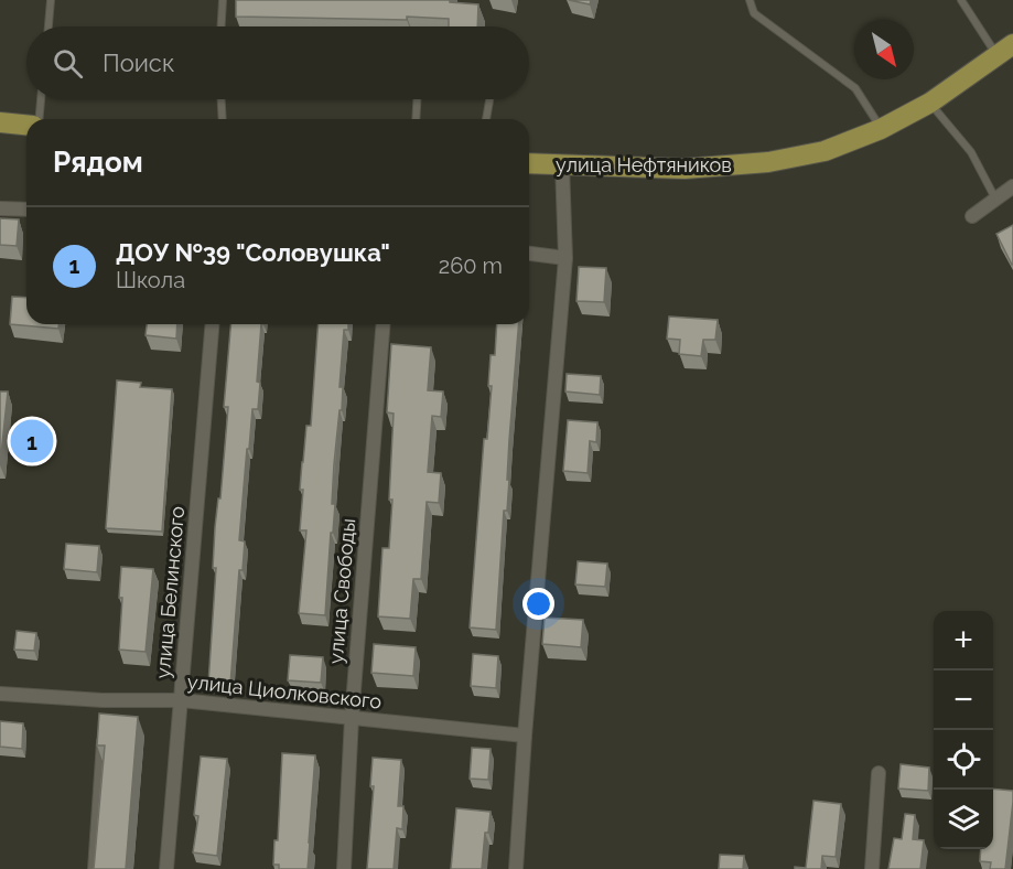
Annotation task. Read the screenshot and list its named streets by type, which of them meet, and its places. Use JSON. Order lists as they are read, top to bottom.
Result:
{
  "streets": {
    "main road": ["улица Нефтяников"],
    "street": ["улица Свободы", "улица Белинского", "улица Циолковского"]
  },
  "crossings": [
    ["улица Свободы", "улица Циолковского"],
    ["улица Белинского", "улица Циолковского"]
  ],
  "north": "bottom right",
  "page": {
    "search": "Поиск",
    "heading": "Рядом",
    "list": [
      {
        "mark": "1",
        "name": "ДОУ №39 \"Соловушка\"",
        "note": "Школа",
        "value": "260 m"
      }
    ],
    "pins": "1",
    "map_buttons": ["+", "−"]
  }
}
